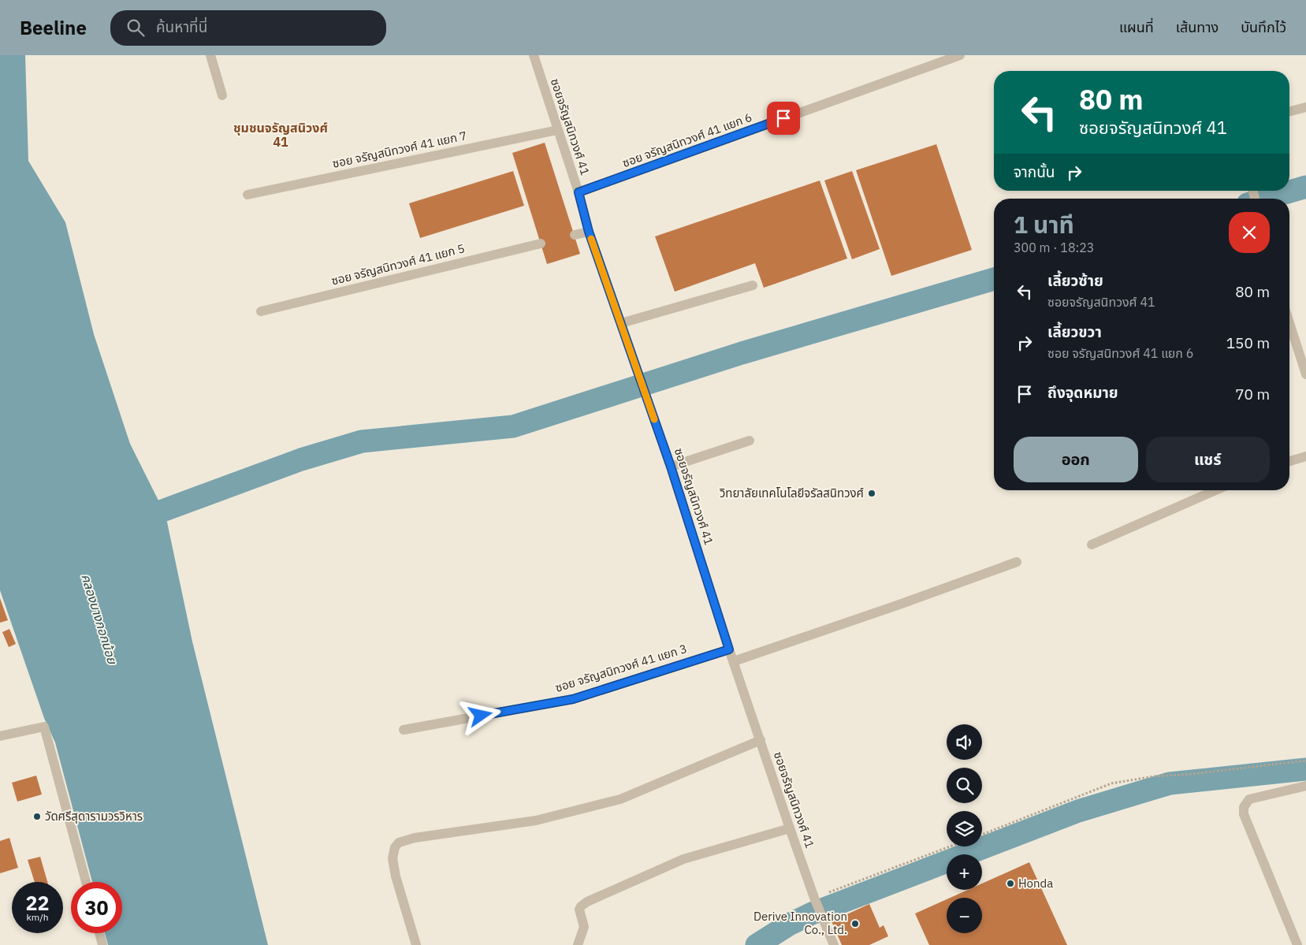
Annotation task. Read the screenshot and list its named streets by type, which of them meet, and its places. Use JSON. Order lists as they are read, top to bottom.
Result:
{
  "streets": {
    "street": [
      "ซอยจรัญสนิทวงศ์ 41",
      "ซอย จรัญสนิทวงศ์ 41 แยก 6",
      "ซอย จรัญสนิทวงศ์ 41 แยก 7",
      "ซอย จรัญสนิทวงศ์ 41 แยก 5",
      "ซอย จรัญสนิทวงศ์ 41 แยก 3"
    ]
  },
  "crossings": [
    ["ซอยจรัญสนิทวงศ์ 41", "ซอย จรัญสนิทวงศ์ 41 แยก 6"],
    ["ซอยจรัญสนิทวงศ์ 41", "ซอย จรัญสนิทวงศ์ 41 แยก 7"],
    ["ซอยจรัญสนิทวงศ์ 41", "ซอย จรัญสนิทวงศ์ 41 แยก 3"]
  ],
  "districts": ["ชุมชนจรัญสนิวงศ์ 41"],
  "water": ["คลองบางกอกน้อย"],
  "places": [
    "วิทยาลัยเทคโนโลยีจรัลสนิทวงศ์",
    "วัดศรีสุดารามวรวิหาร",
    "Honda",
    "Derive Innovation Co., Ltd."
  ],
  "page": {
    "header": "Beeline",
    "search": "ค้นหาที่นี่",
    "nav": ["แผนที่", "เส้นทาง", "บันทึกไว้"],
    "turn": ["80 m", "ซอยจรัญสนิทวงศ์ 41"],
    "then": "จากนั้น",
    "heading": ["1 นาที", "300 m · 18:23"],
    "list": [
      {
        "name": "เลี้ยวซ้าย",
        "note": "ซอยจรัญสนิทวงศ์ 41",
        "value": "80 m"
      },
      {
        "name": "เลี้ยวขวา",
        "note": "ซอย จรัญสนิทวงศ์ 41 แยก 6",
        "value": "150 m"
      },
      {
        "name": "ถึงจุดหมาย",
        "value": "70 m"
      }
    ],
    "buttons": ["ออก", "แชร์"],
    "map_buttons": ["+", "−"],
    "speed": "22 km/h",
    "limit": "30"
  }
}
